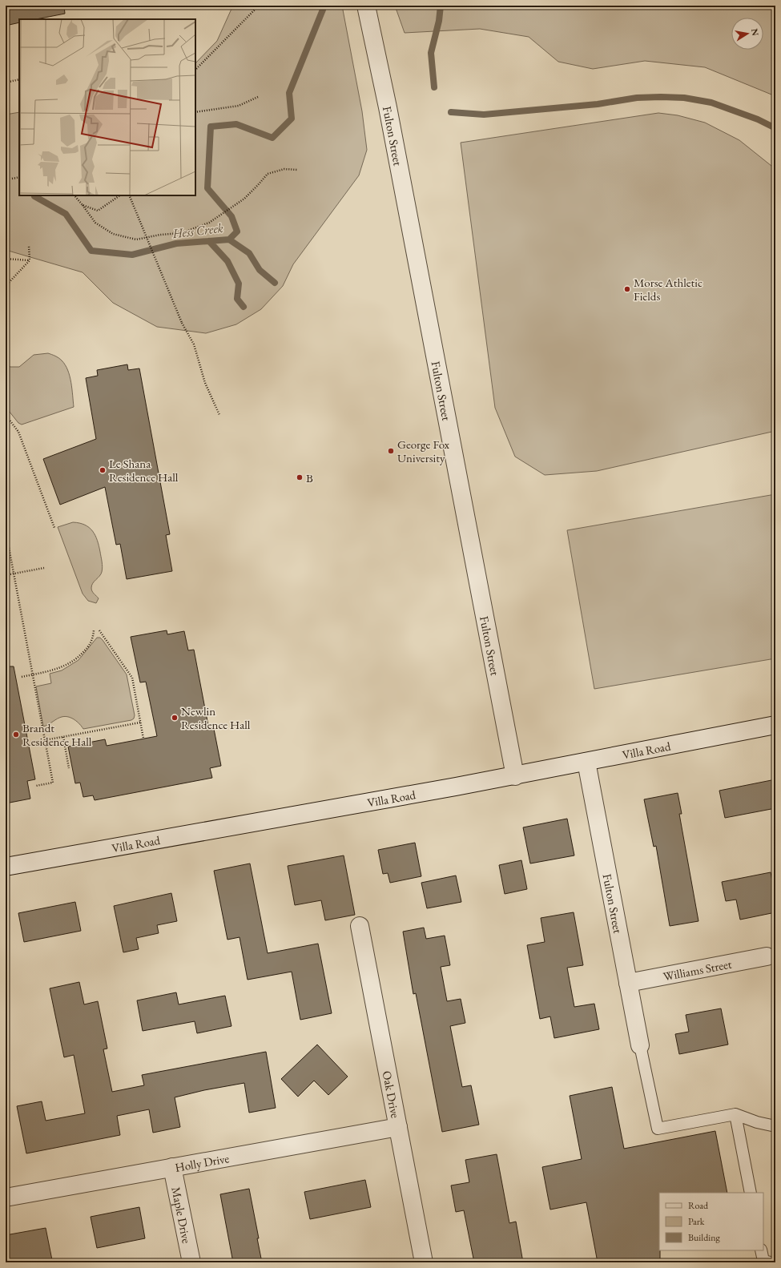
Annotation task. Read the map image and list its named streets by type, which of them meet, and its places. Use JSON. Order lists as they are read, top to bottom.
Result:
{
  "streets": {
    "street": [
      "Fulton Street",
      "Villa Road",
      "Williams Street",
      "Oak Drive",
      "Holly Drive",
      "Maple Drive"
    ]
  },
  "crossings": [
    ["Fulton Street", "Villa Road"],
    ["Fulton Street", "Williams Street"],
    ["Oak Drive", "Holly Drive"],
    ["Holly Drive", "Maple Drive"]
  ],
  "water": ["Hess Creek"],
  "places": [
    "Morse Athletic Fields",
    "George Fox University",
    "Le Shana Residence Hall",
    "B",
    "Newlin Residence Hall",
    "Brandt Residence Hall"
  ],
  "legend": ["Road", "Park", "Building"],
  "north": "right"
}
